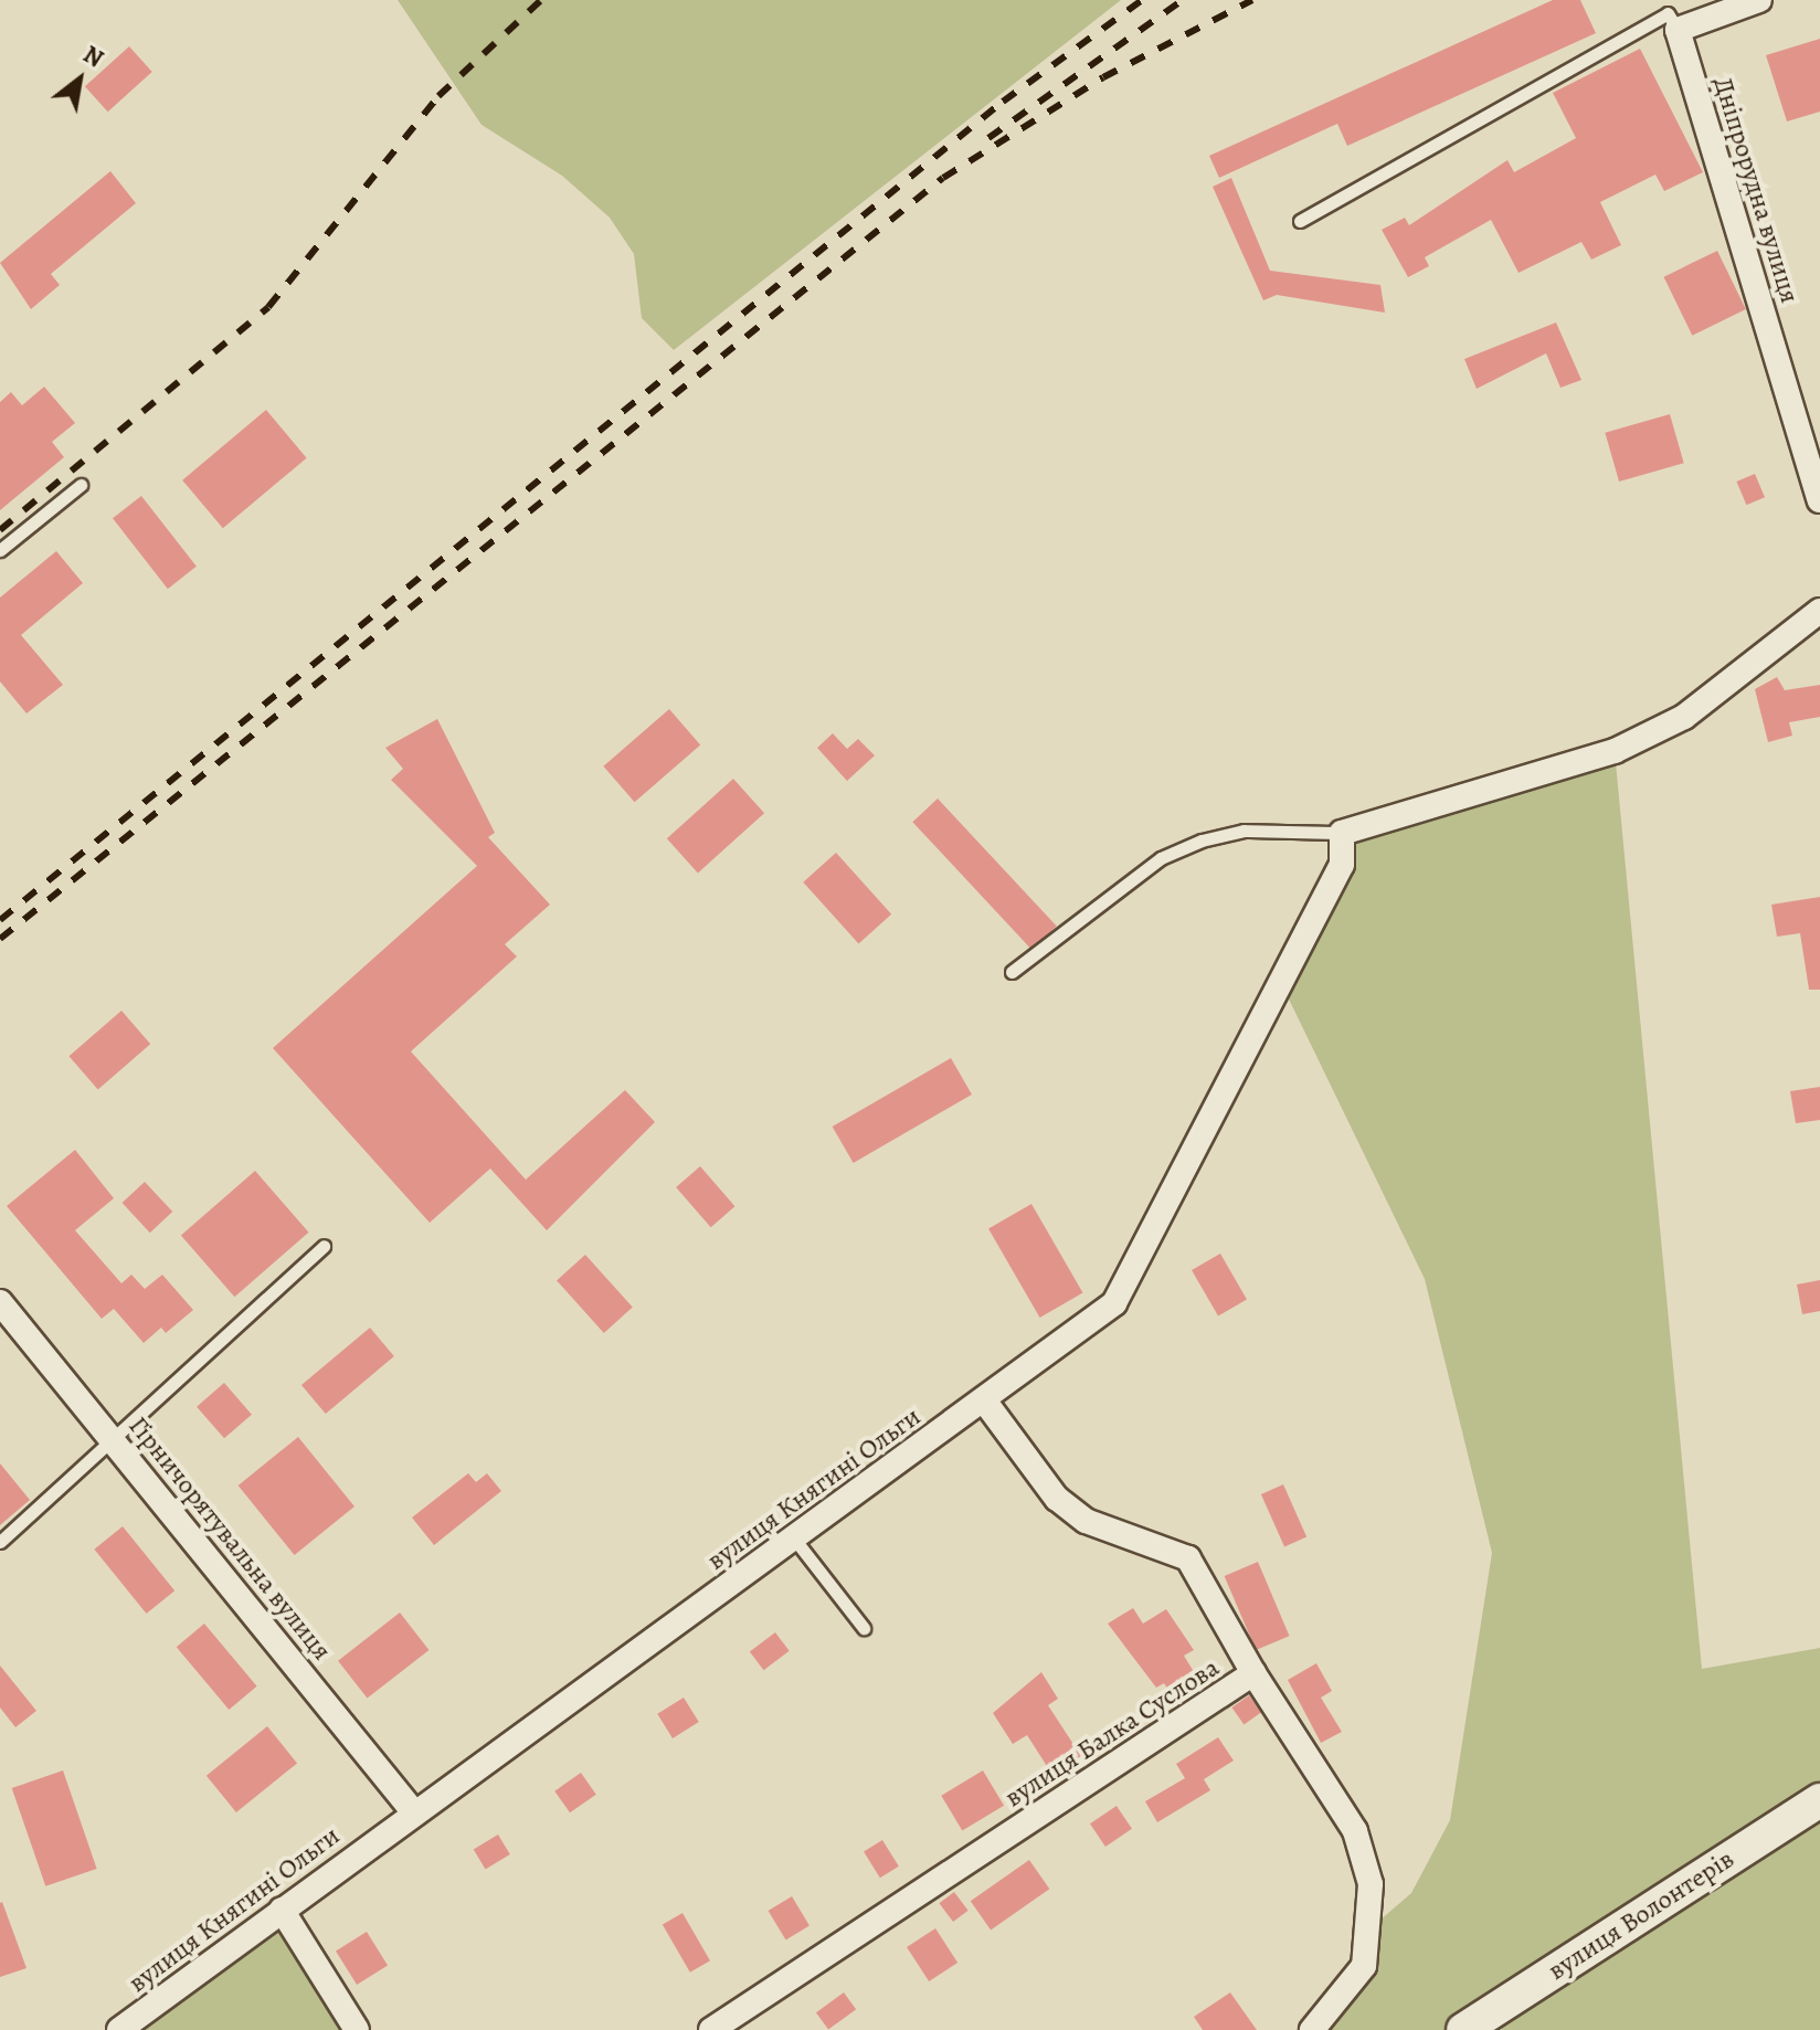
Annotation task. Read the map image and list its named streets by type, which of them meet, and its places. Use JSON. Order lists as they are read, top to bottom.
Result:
{
  "streets": {
    "street": [
      "Дніпрорудна вулиця",
      "вулиця Княгині Ольги",
      "Гірничорятувальна вулиця",
      "вулиця Балка Суслова",
      "вулиця Волонтерів"
    ]
  },
  "crossings": [
    ["вулиця Княгині Ольги", "Гірничорятувальна вулиця"],
    ["вулиця Княгині Ольги", "вулиця Балка Суслова"]
  ],
  "north": "top right"
}
